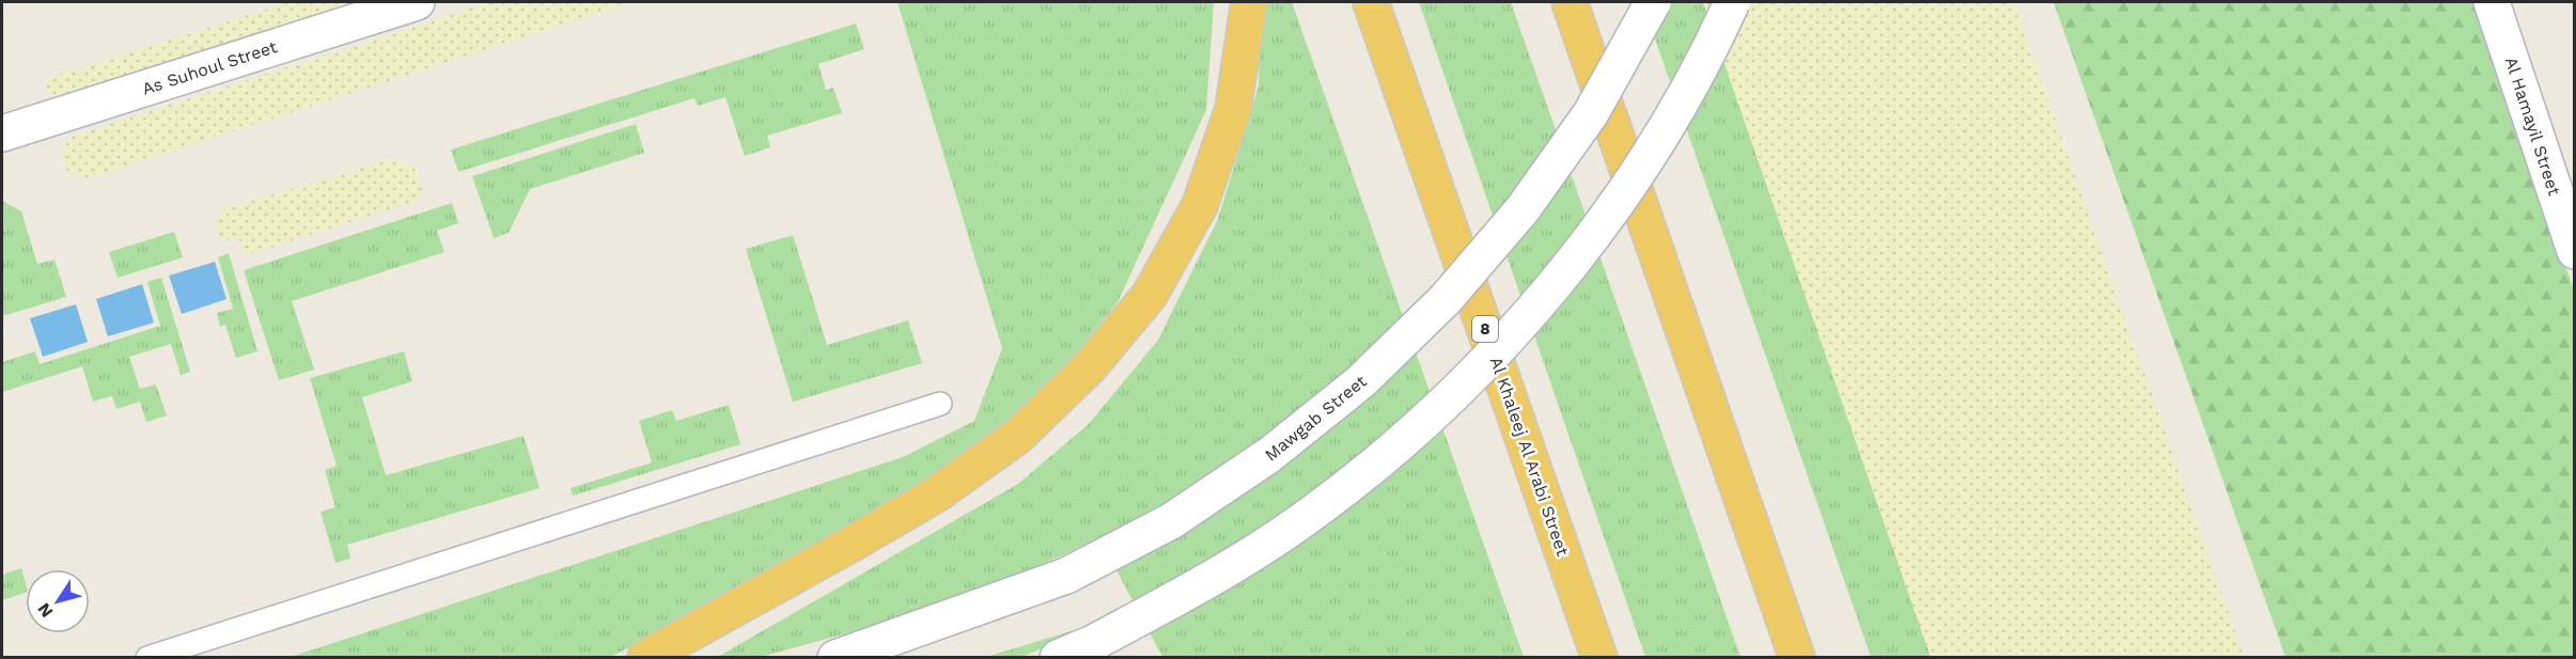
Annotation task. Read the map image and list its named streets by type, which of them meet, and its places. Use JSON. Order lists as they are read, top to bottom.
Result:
{
  "streets": {
    "highway": ["8", "Al Khaleej Al Arabi Street"],
    "main road": ["As Suhoul Street", "Al Hamayil Street", "Mawgab Street"]
  },
  "north": "bottom left"
}
